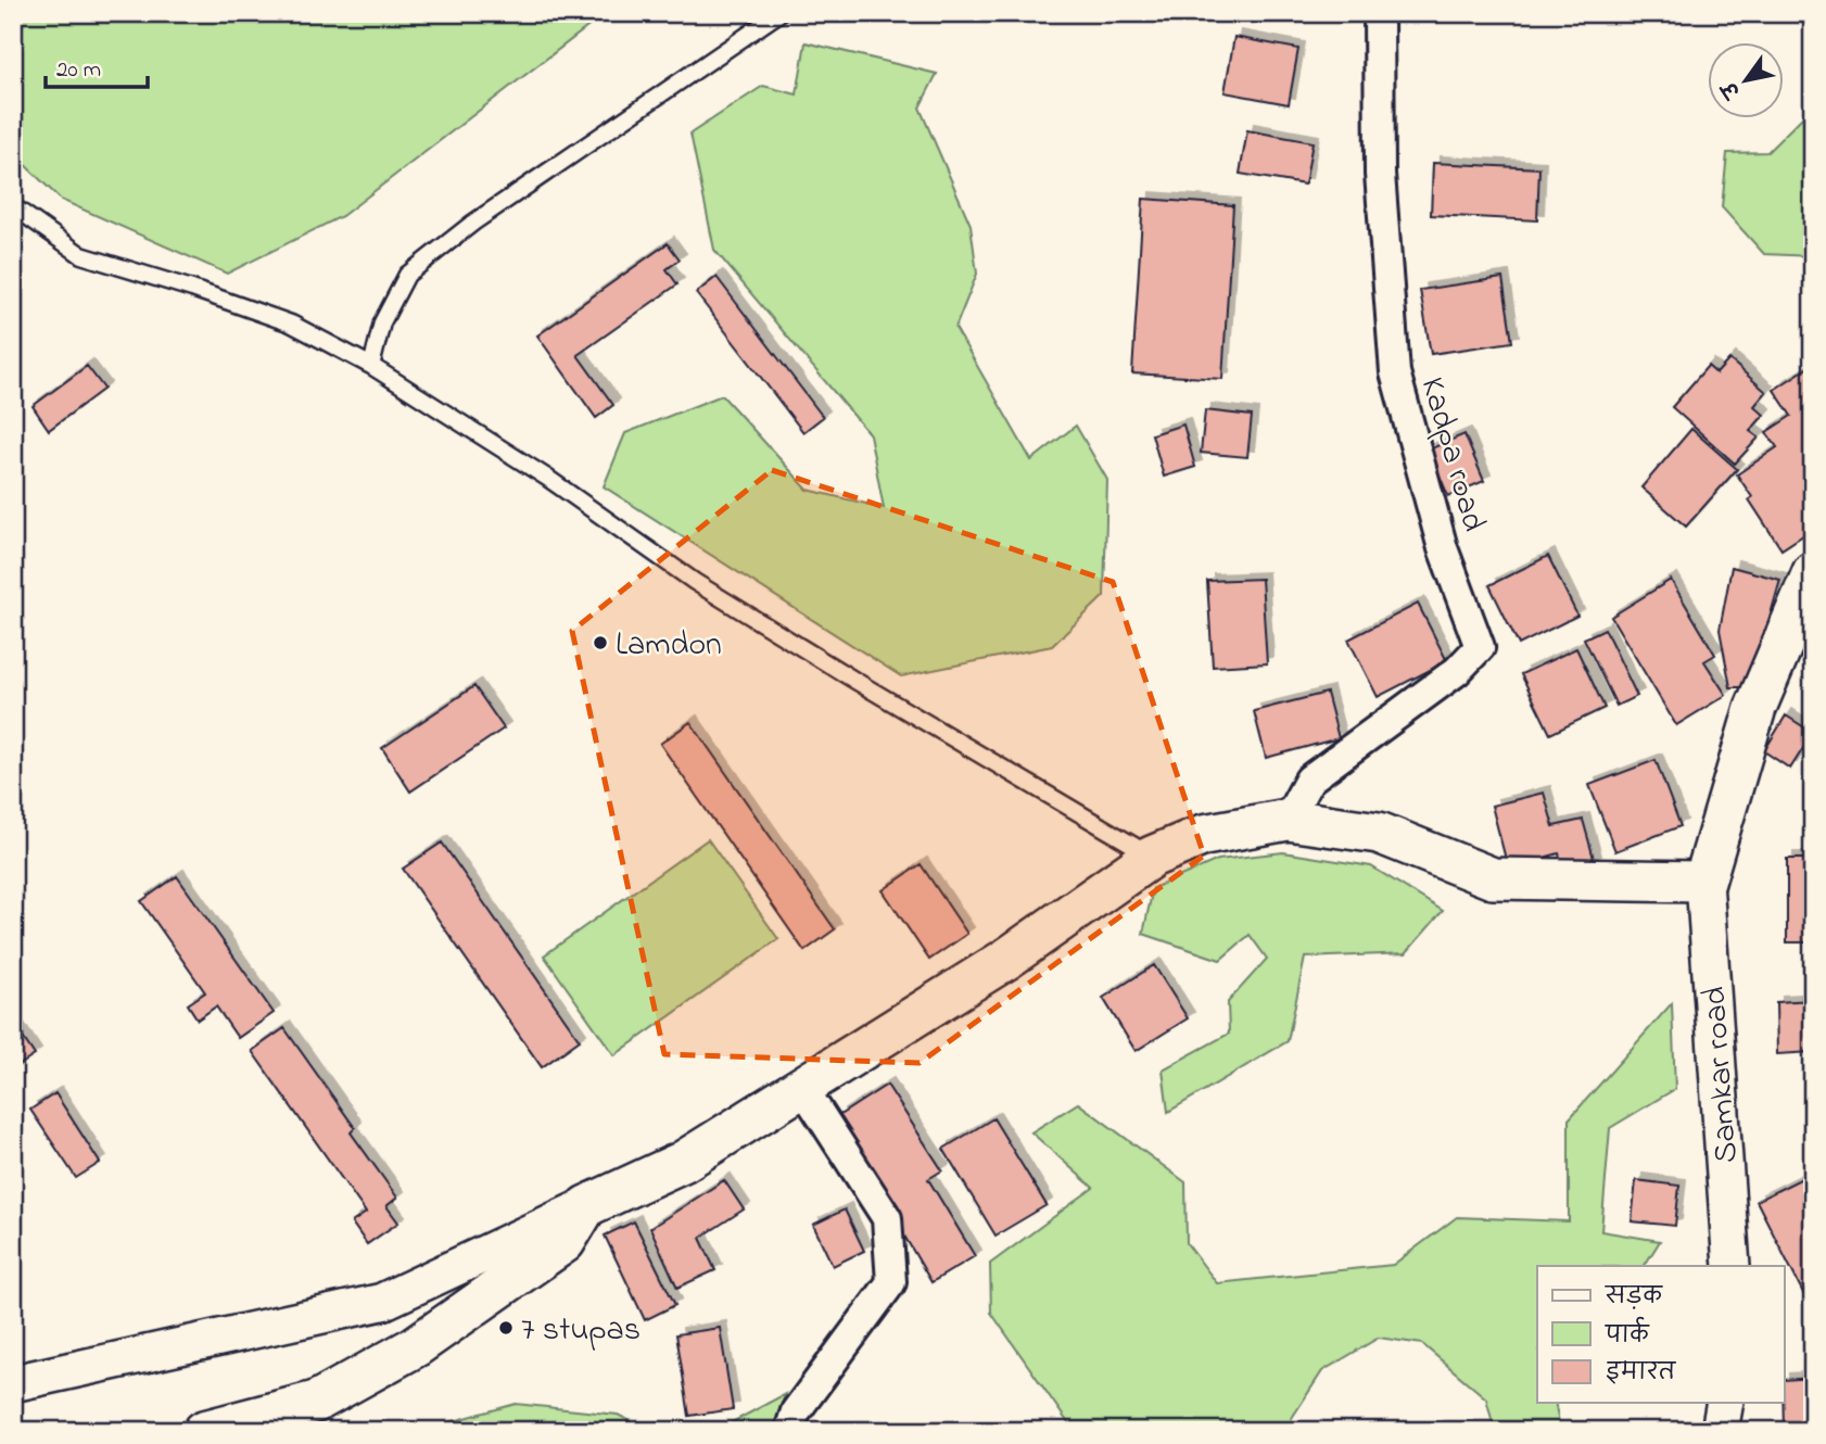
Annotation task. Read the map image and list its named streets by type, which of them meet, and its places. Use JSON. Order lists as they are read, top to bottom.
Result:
{
  "streets": {
    "street": ["Kadpa road", "Samkar road"]
  },
  "places": ["Lamdon", "7 stupas"],
  "legend": ["सड़क", "पार्क", "इमारत"],
  "scale_bar": "20 m",
  "north": "bottom left"
}
